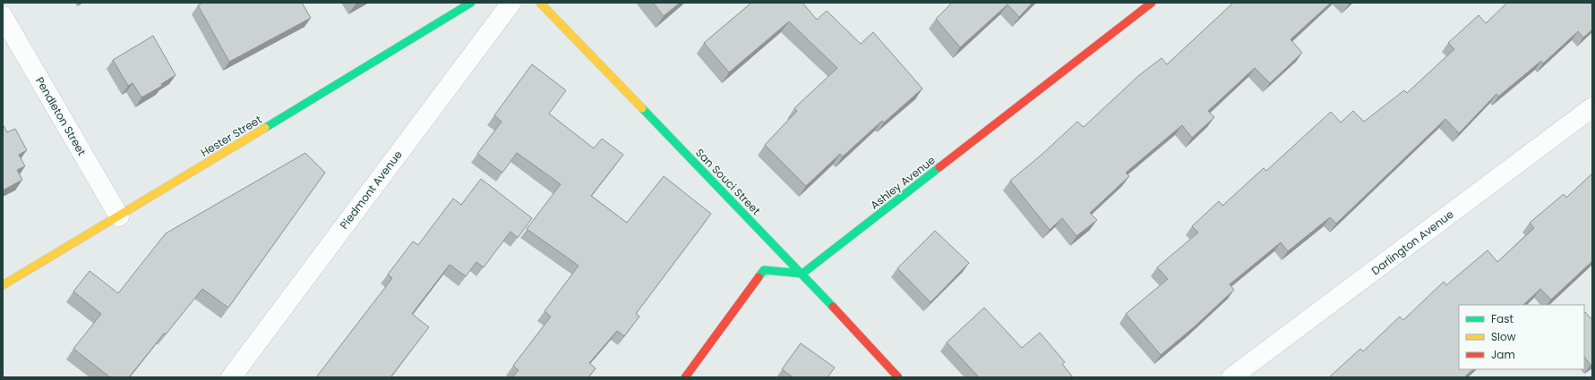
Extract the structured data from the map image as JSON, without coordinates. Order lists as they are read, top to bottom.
{
  "streets": {
    "street": [
      "Pendleton Street",
      "Hester Street",
      "San Souci Street",
      "Ashley Avenue",
      "Piedmont Avenue",
      "Darlington Avenue"
    ]
  },
  "crossings": [
    ["Pendleton Street", "Hester Street"],
    ["San Souci Street", "Ashley Avenue"]
  ],
  "legend": ["Fast", "Slow", "Jam"]
}
